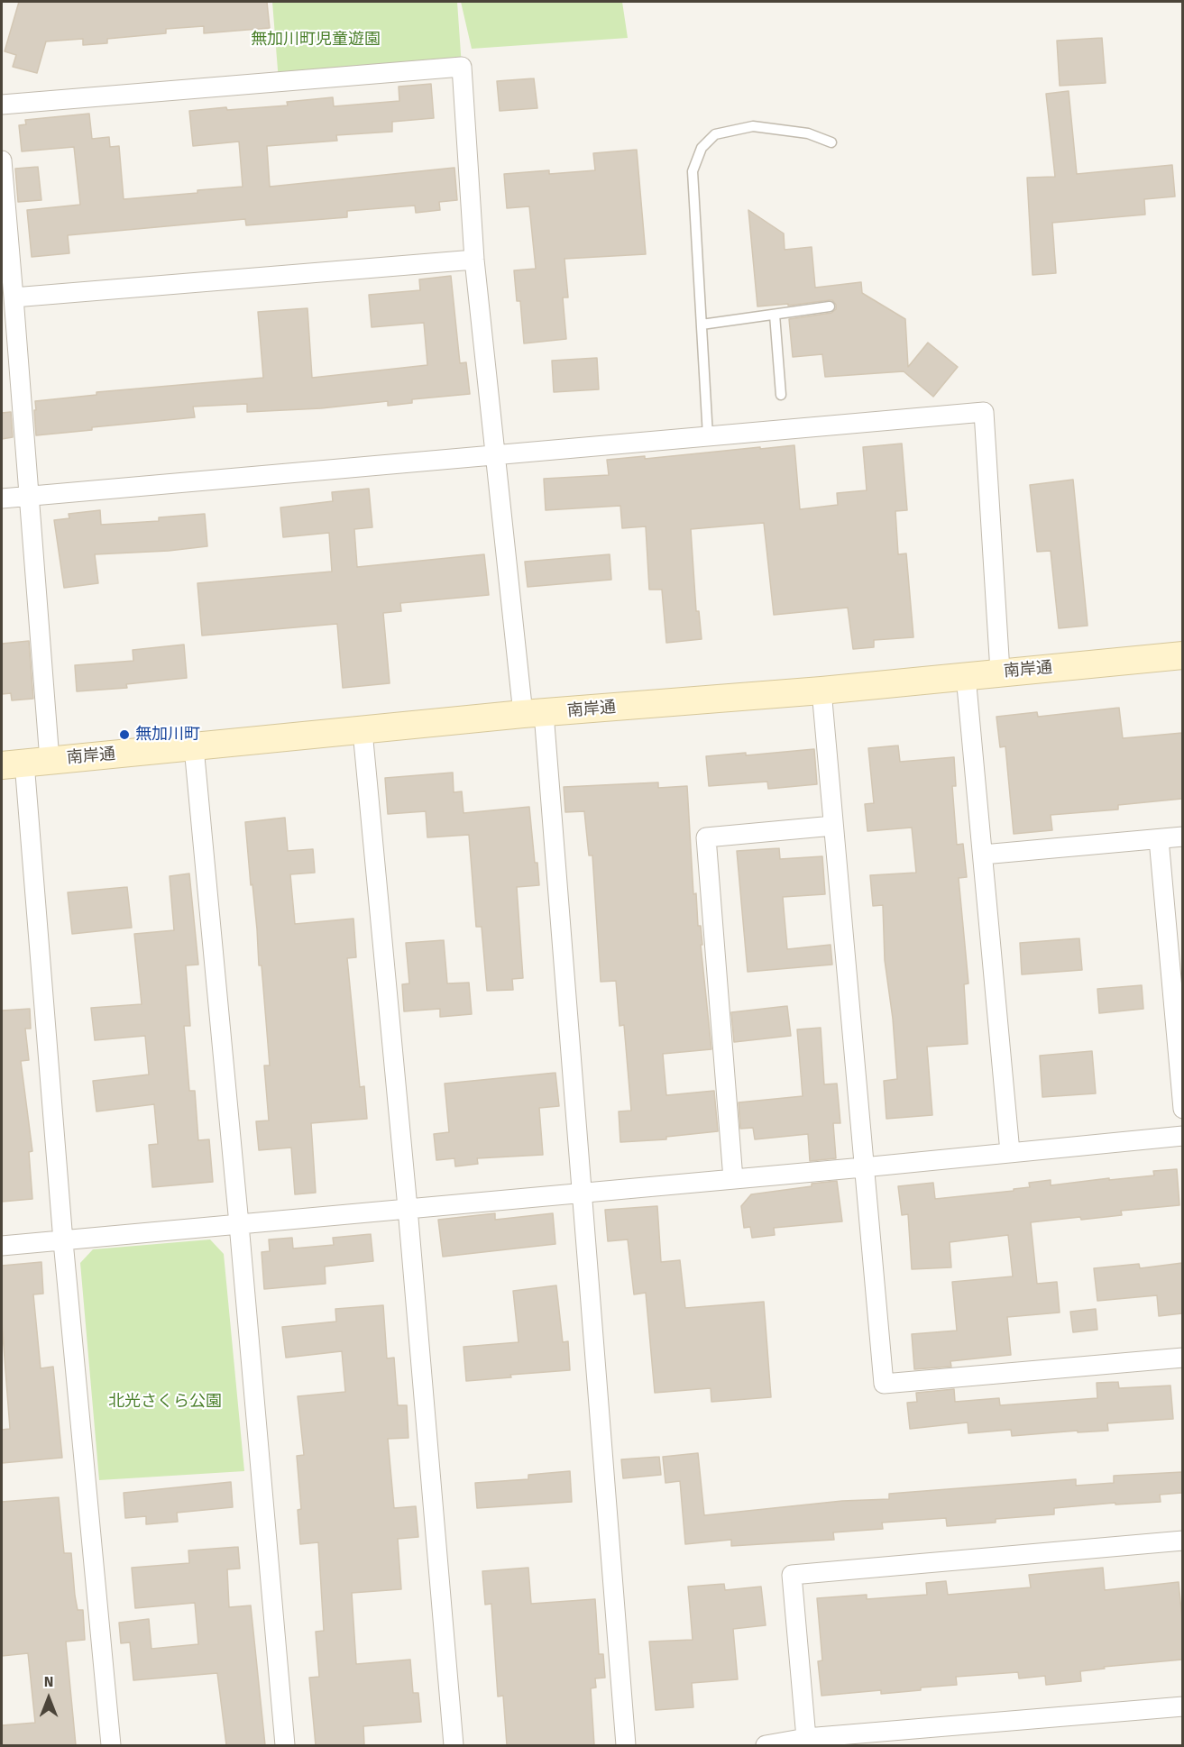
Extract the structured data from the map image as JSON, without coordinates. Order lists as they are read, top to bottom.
{
  "streets": {
    "main road": ["南岸通"]
  },
  "parks": ["無加川町児童遊園", "北光さくら公園"],
  "places": ["無加川町"],
  "north": "top"
}
